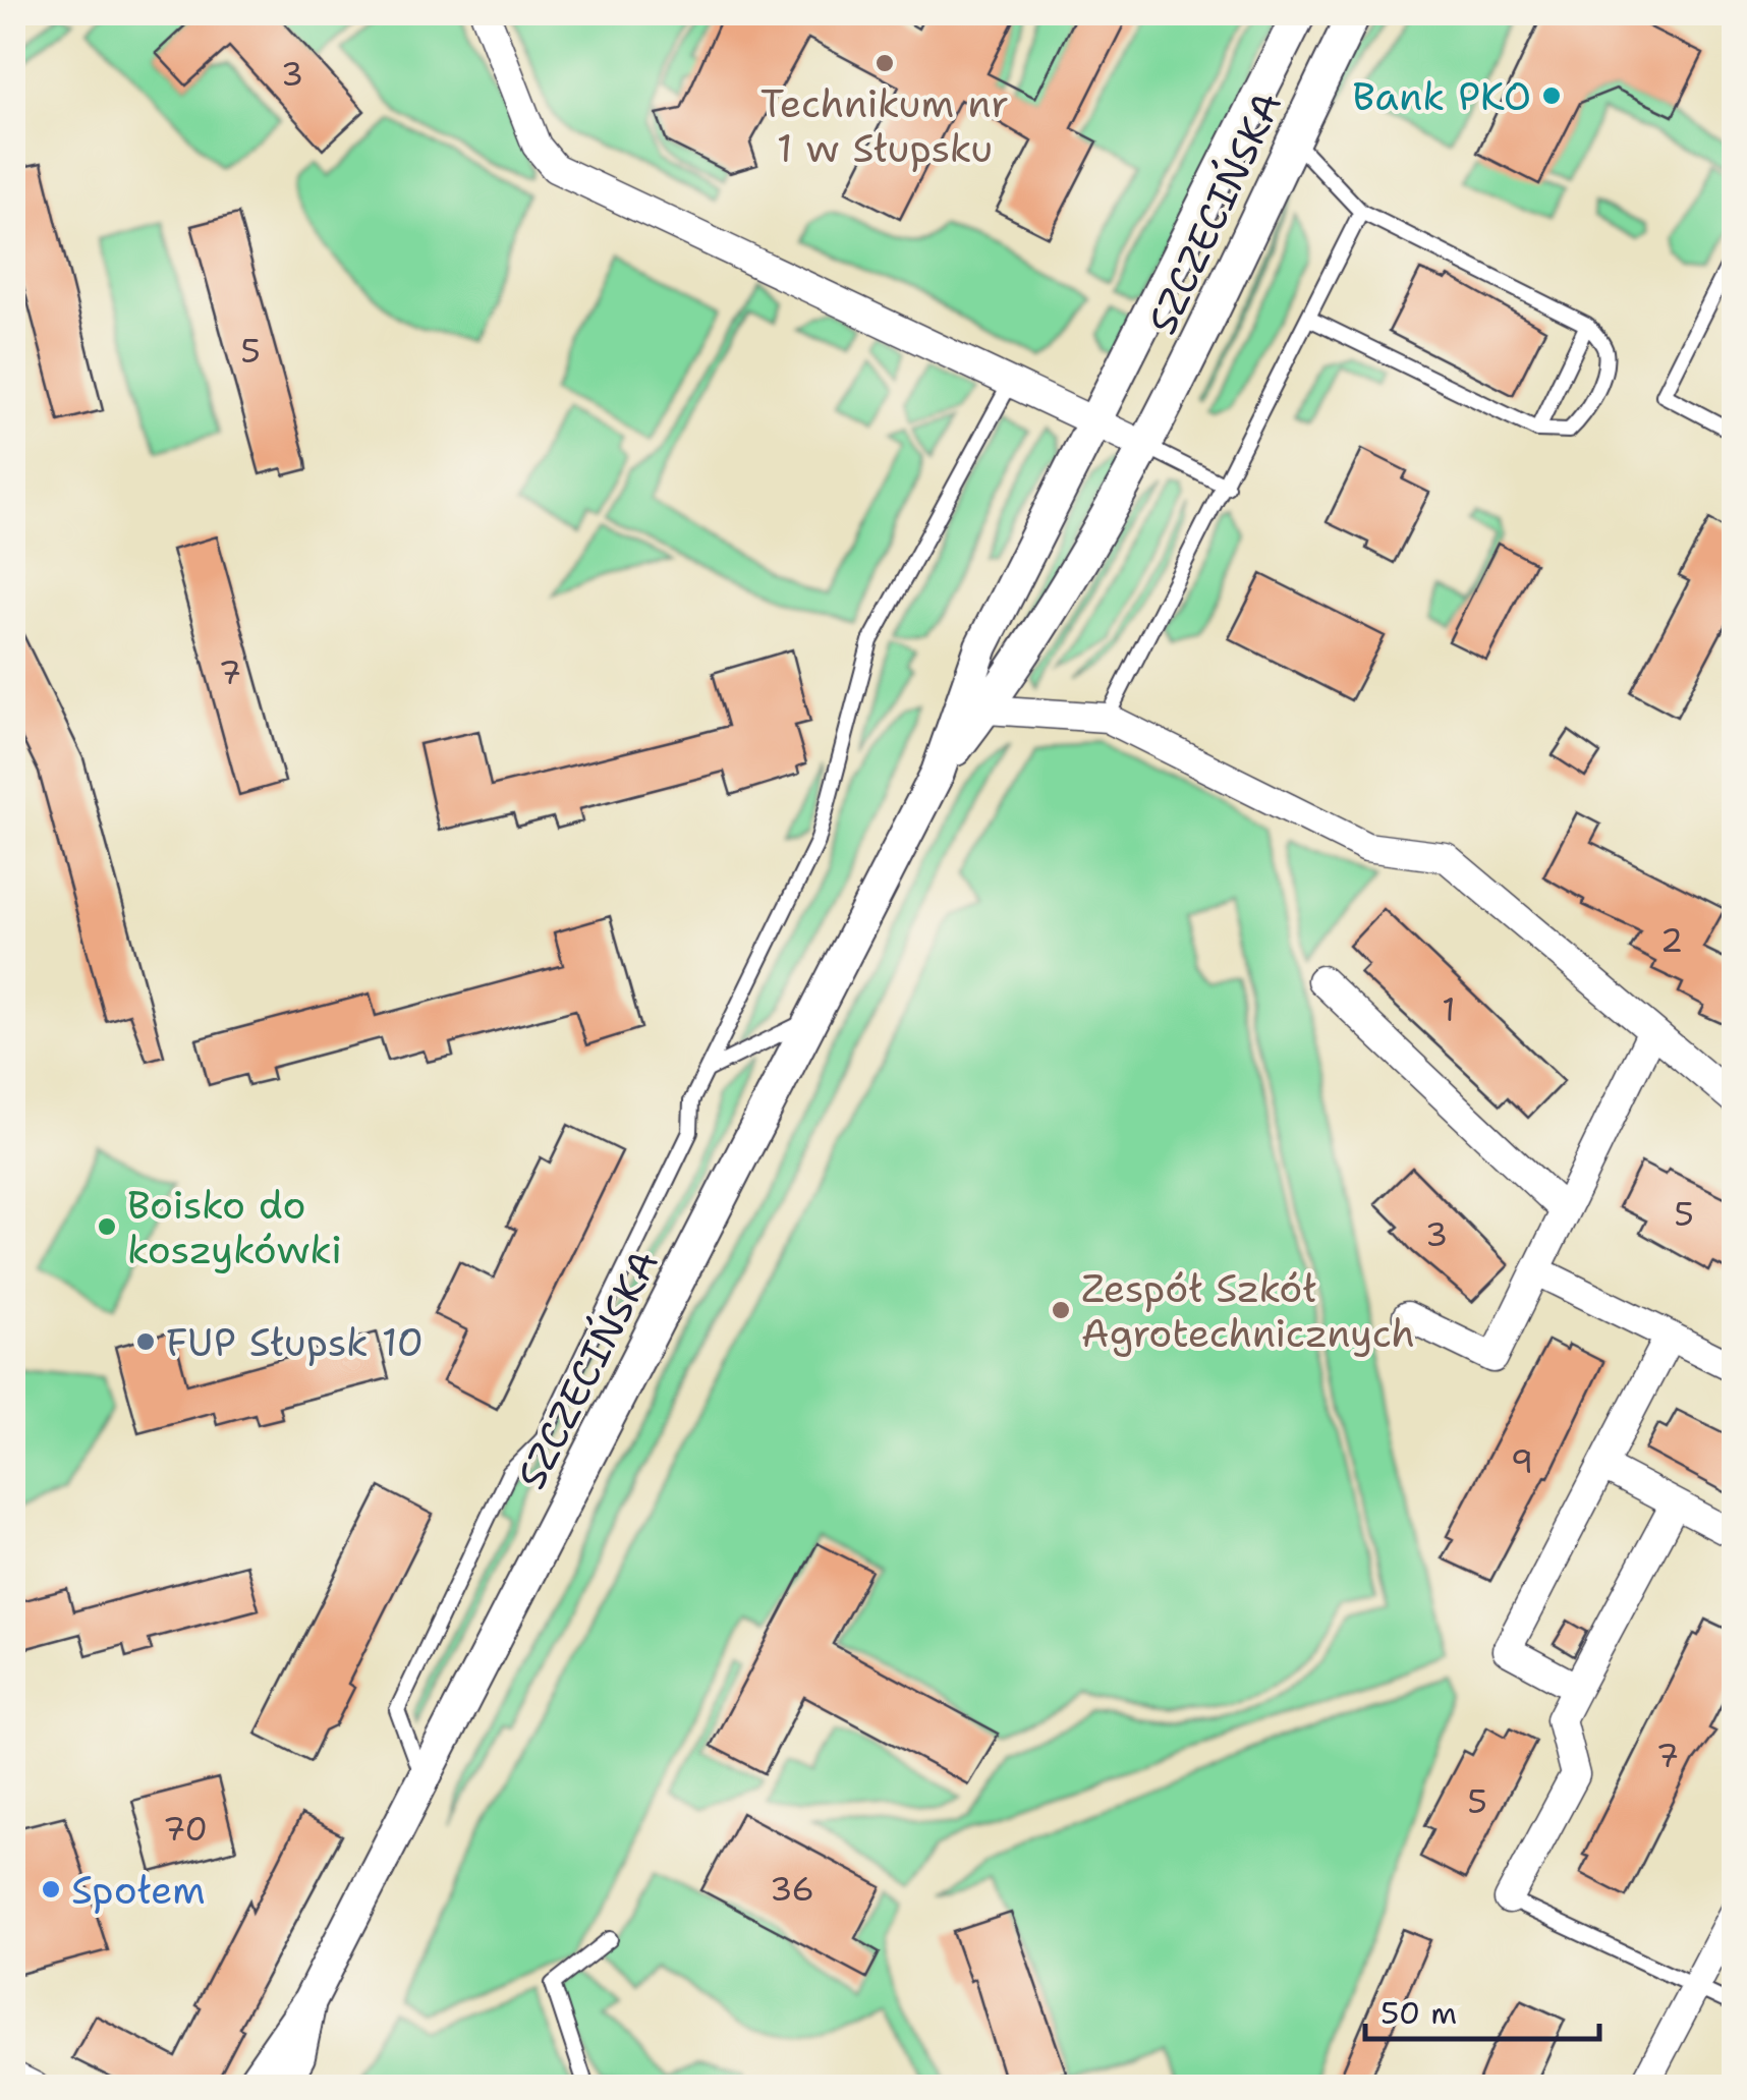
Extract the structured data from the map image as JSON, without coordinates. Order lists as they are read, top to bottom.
{
  "streets": {
    "street": ["SZCZECIŃSKA"]
  },
  "places": [
    "Technikum nr 1 w Słupsku",
    "Bank PKO",
    "Boisko do koszykówki",
    "Zespół Szkół Agrotechnicznych",
    "FUP Słupsk 10",
    "Społem"
  ],
  "house_numbers": [
    "3",
    "5",
    "7",
    "2",
    "1",
    "5",
    "3",
    "9",
    "7",
    "5",
    "70",
    "36"
  ],
  "scale_bar": "50 m"
}
